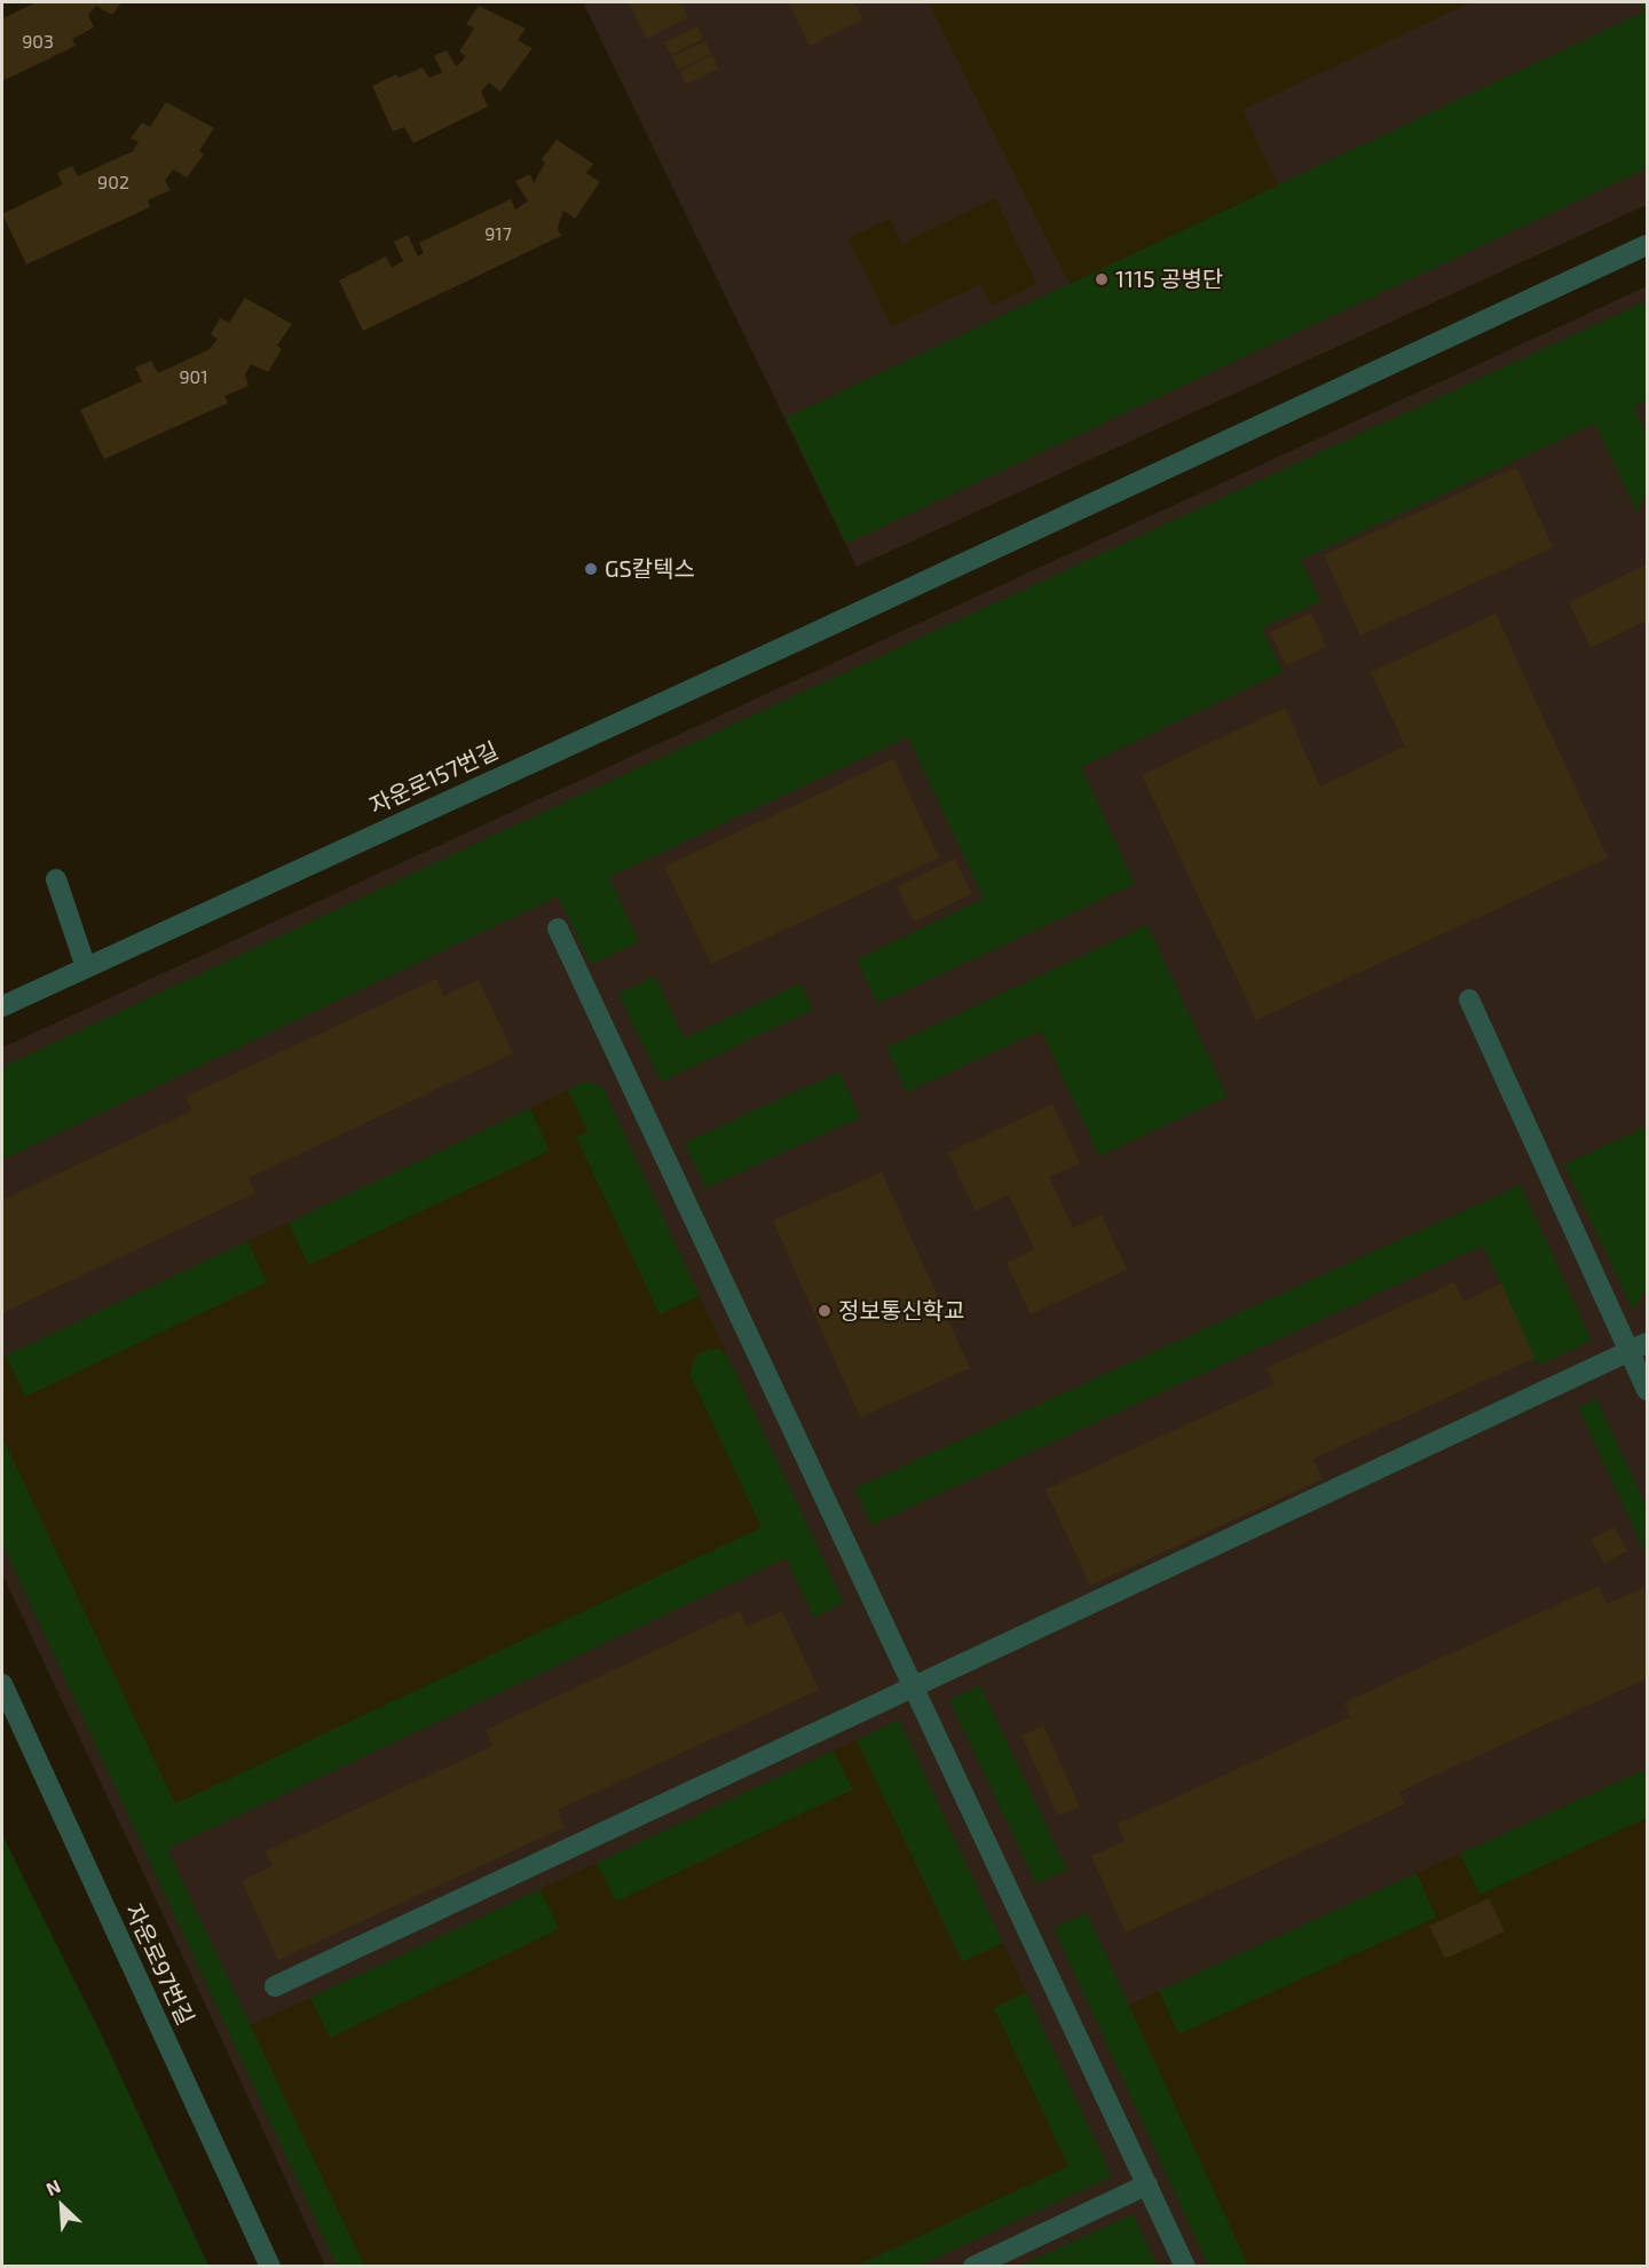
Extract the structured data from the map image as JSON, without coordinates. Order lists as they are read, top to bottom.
{
  "streets": {
    "street": ["자운로157번길", "자운로97번길"]
  },
  "places": ["1115 공병단", "GS칼텍스", "정보통신학교"],
  "house_numbers": [
    "903",
    "902",
    "917",
    "901"
  ],
  "north": "top left"
}
